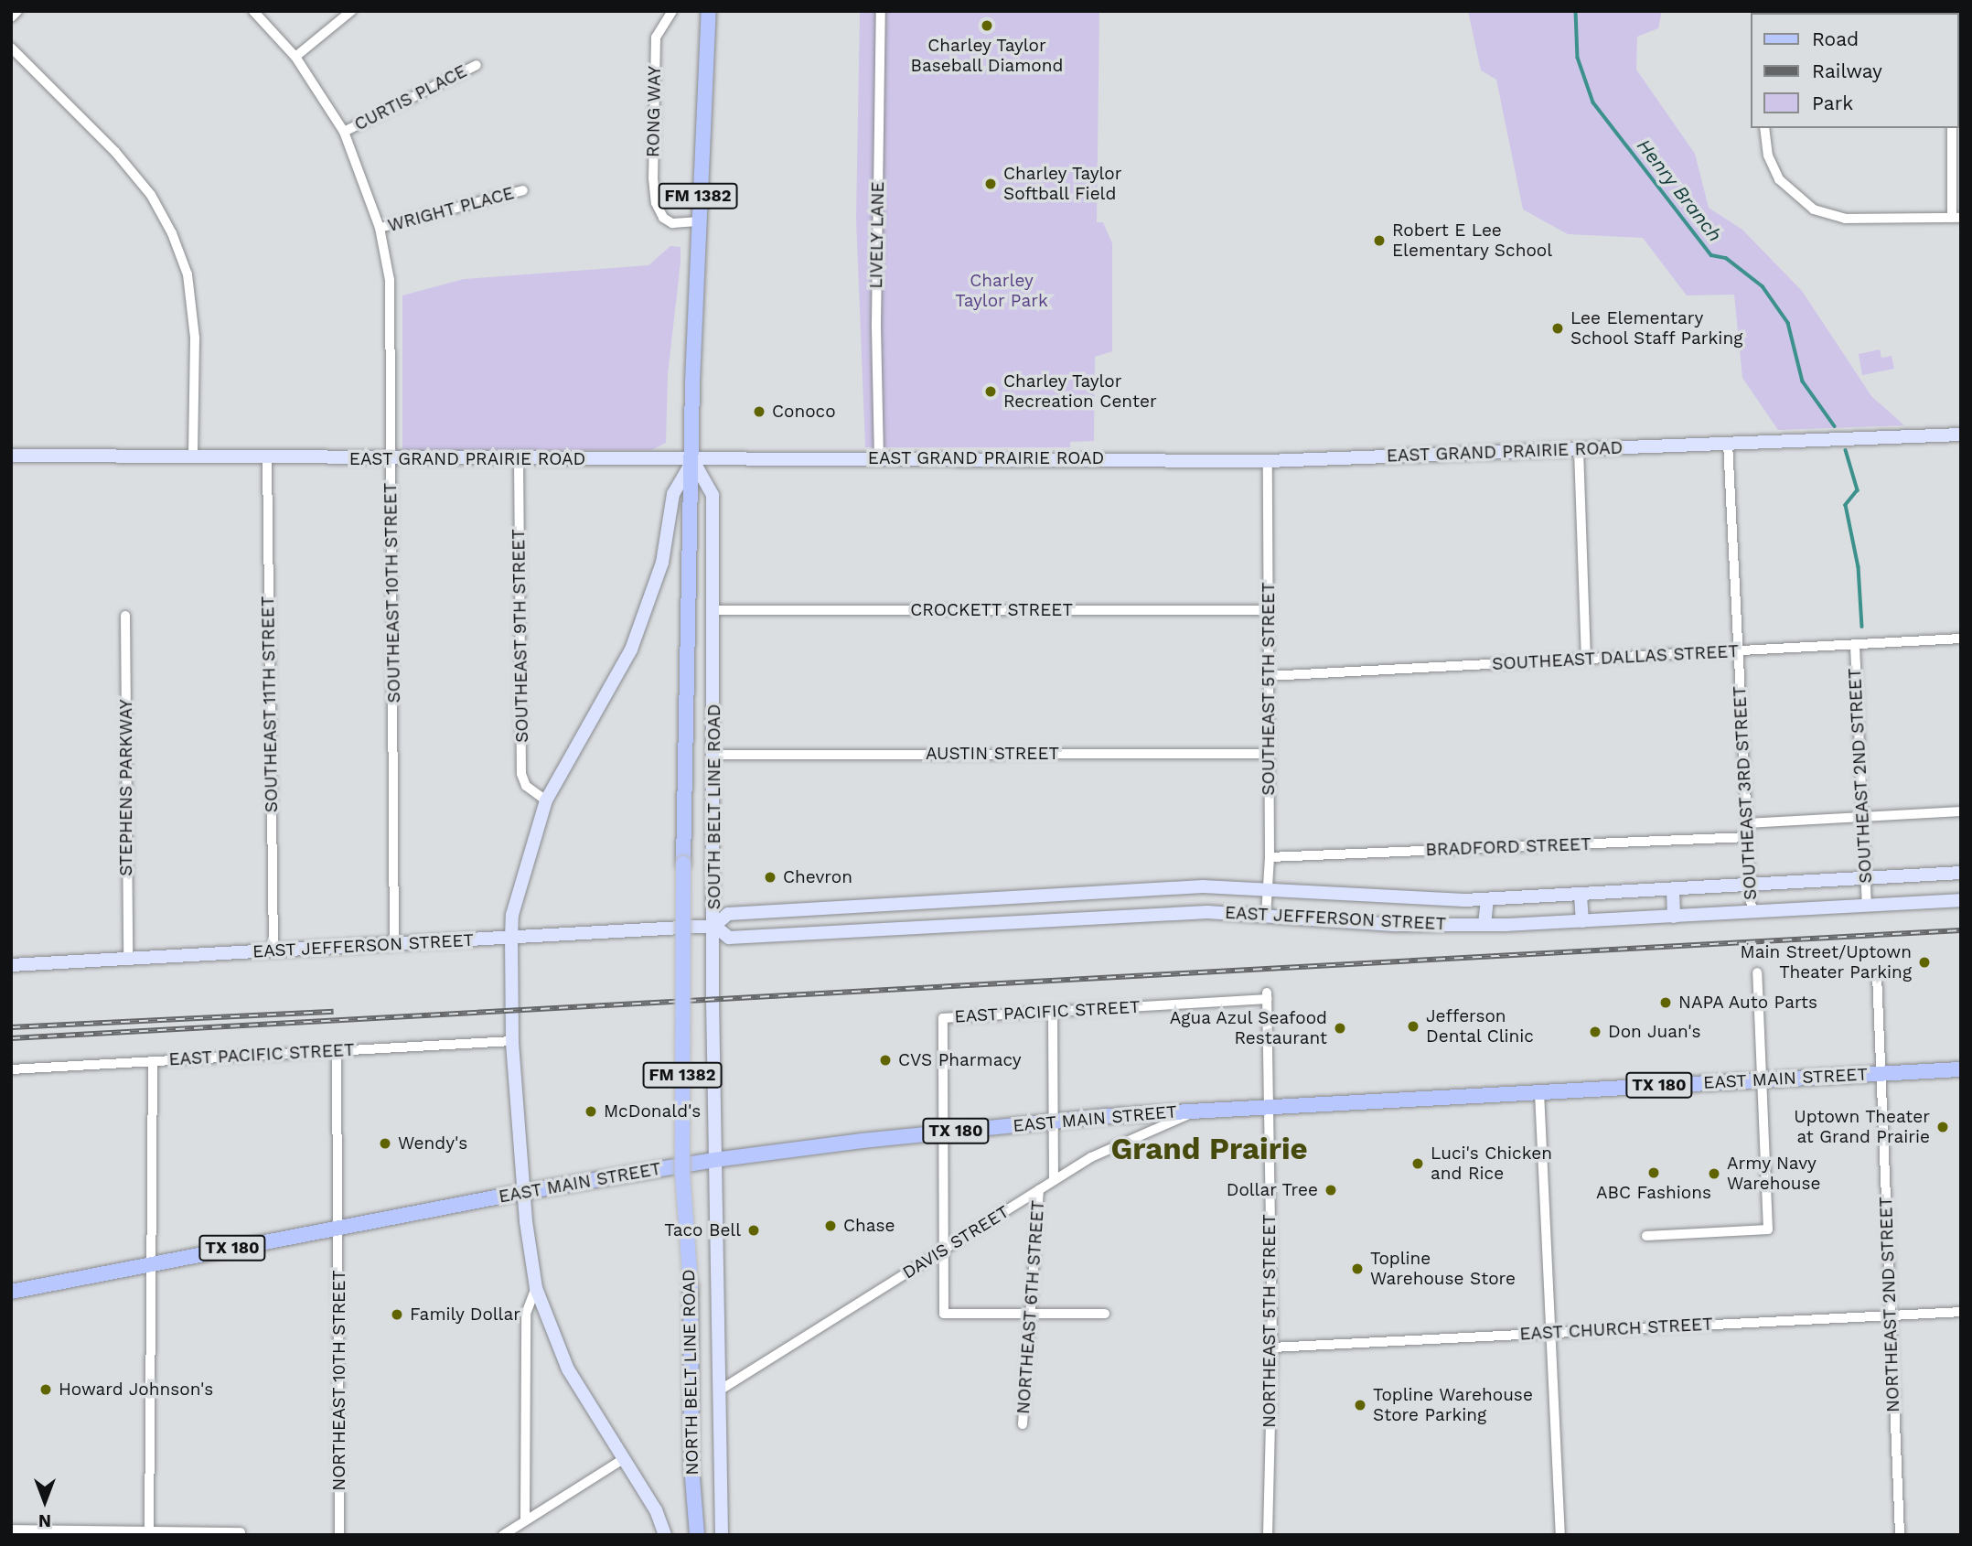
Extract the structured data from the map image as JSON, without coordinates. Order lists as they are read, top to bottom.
{
  "streets": {
    "main road": [
      "FM 1382",
      "SOUTH BELT LINE ROAD",
      "EAST MAIN STREET",
      "TX 180",
      "NORTH BELT LINE ROAD"
    ],
    "street": [
      "CURTIS PLACE",
      "RONG WAY",
      "WRIGHT PLACE",
      "LIVELY LANE",
      "EAST GRAND PRAIRIE ROAD",
      "SOUTHEAST 10TH STREET",
      "CROCKETT STREET",
      "SOUTHEAST 9TH STREET",
      "SOUTHEAST DALLAS STREET",
      "SOUTHEAST 5TH STREET",
      "SOUTHEAST 11TH STREET",
      "AUSTIN STREET",
      "SOUTHEAST 2ND STREET",
      "STEPHENS PARKWAY",
      "SOUTHEAST 3RD STREET",
      "BRADFORD STREET",
      "EAST JEFFERSON STREET",
      "EAST PACIFIC STREET",
      "DAVIS STREET",
      "NORTHEAST 2ND STREET",
      "NORTHEAST 6TH STREET",
      "NORTHEAST 5TH STREET",
      "EAST CHURCH STREET",
      "NORTHEAST 10TH STREET"
    ]
  },
  "crossings": [
    ["CURTIS PLACE", "SOUTHEAST 10TH STREET"],
    ["RONG WAY", "SOUTH BELT LINE ROAD"],
    ["WRIGHT PLACE", "SOUTHEAST 10TH STREET"],
    ["LIVELY LANE", "EAST GRAND PRAIRIE ROAD"],
    ["EAST GRAND PRAIRIE ROAD", "SOUTHEAST 10TH STREET"],
    ["EAST GRAND PRAIRIE ROAD", "SOUTHEAST 9TH STREET"],
    ["EAST GRAND PRAIRIE ROAD", "SOUTHEAST 5TH STREET"],
    ["EAST GRAND PRAIRIE ROAD", "SOUTHEAST 11TH STREET"],
    ["EAST GRAND PRAIRIE ROAD", "SOUTHEAST 3RD STREET"],
    ["EAST GRAND PRAIRIE ROAD", "SOUTH BELT LINE ROAD"],
    ["SOUTHEAST 10TH STREET", "EAST JEFFERSON STREET"],
    ["CROCKETT STREET", "SOUTHEAST 5TH STREET"],
    ["CROCKETT STREET", "SOUTH BELT LINE ROAD"],
    ["SOUTHEAST DALLAS STREET", "SOUTHEAST 5TH STREET"],
    ["SOUTHEAST DALLAS STREET", "SOUTHEAST 2ND STREET"],
    ["SOUTHEAST DALLAS STREET", "SOUTHEAST 3RD STREET"],
    ["SOUTHEAST 5TH STREET", "AUSTIN STREET"],
    ["SOUTHEAST 5TH STREET", "BRADFORD STREET"],
    ["SOUTHEAST 5TH STREET", "EAST JEFFERSON STREET"],
    ["SOUTHEAST 11TH STREET", "EAST JEFFERSON STREET"],
    ["AUSTIN STREET", "SOUTH BELT LINE ROAD"],
    ["SOUTHEAST 2ND STREET", "EAST JEFFERSON STREET"],
    ["STEPHENS PARKWAY", "EAST JEFFERSON STREET"],
    ["SOUTHEAST 3RD STREET", "BRADFORD STREET"],
    ["SOUTHEAST 3RD STREET", "EAST JEFFERSON STREET"],
    ["SOUTH BELT LINE ROAD", "EAST JEFFERSON STREET"],
    ["SOUTH BELT LINE ROAD", "EAST MAIN STREET"],
    ["SOUTH BELT LINE ROAD", "NORTH BELT LINE ROAD"],
    ["EAST PACIFIC STREET", "EAST MAIN STREET"],
    ["EAST PACIFIC STREET", "NORTHEAST 6TH STREET"],
    ["EAST PACIFIC STREET", "NORTHEAST 5TH STREET"],
    ["EAST MAIN STREET", "DAVIS STREET"],
    ["EAST MAIN STREET", "NORTHEAST 2ND STREET"],
    ["EAST MAIN STREET", "NORTHEAST 6TH STREET"],
    ["EAST MAIN STREET", "NORTHEAST 5TH STREET"],
    ["EAST MAIN STREET", "NORTH BELT LINE ROAD"],
    ["EAST MAIN STREET", "NORTHEAST 10TH STREET"],
    ["DAVIS STREET", "NORTHEAST 6TH STREET"],
    ["DAVIS STREET", "NORTH BELT LINE ROAD"],
    ["NORTHEAST 2ND STREET", "EAST CHURCH STREET"],
    ["NORTHEAST 5TH STREET", "EAST CHURCH STREET"]
  ],
  "districts": ["Grand Prairie"],
  "water": ["Henry Branch"],
  "parks": ["Charley Taylor Park"],
  "places": [
    "Charley Taylor Baseball Diamond",
    "Charley Taylor Softball Field",
    "Robert E Lee Elementary School",
    "Lee Elementary School Staff Parking",
    "Charley Taylor Recreation Center",
    "Conoco",
    "Chevron",
    "Main Street/Uptown Theater Parking",
    "NAPA Auto Parts",
    "Jefferson Dental Clinic",
    "Agua Azul Seafood Restaurant",
    "Don Juan's",
    "CVS Pharmacy",
    "McDonald's",
    "Uptown Theater at Grand Prairie",
    "Wendy's",
    "Luci's Chicken and Rice",
    "ABC Fashions",
    "Army Navy Warehouse",
    "Dollar Tree",
    "Chase",
    "Taco Bell",
    "Topline Warehouse Store",
    "Family Dollar",
    "Howard Johnson's",
    "Topline Warehouse Store Parking"
  ],
  "legend": ["Road", "Railway", "Park"],
  "north": "bottom"
}
